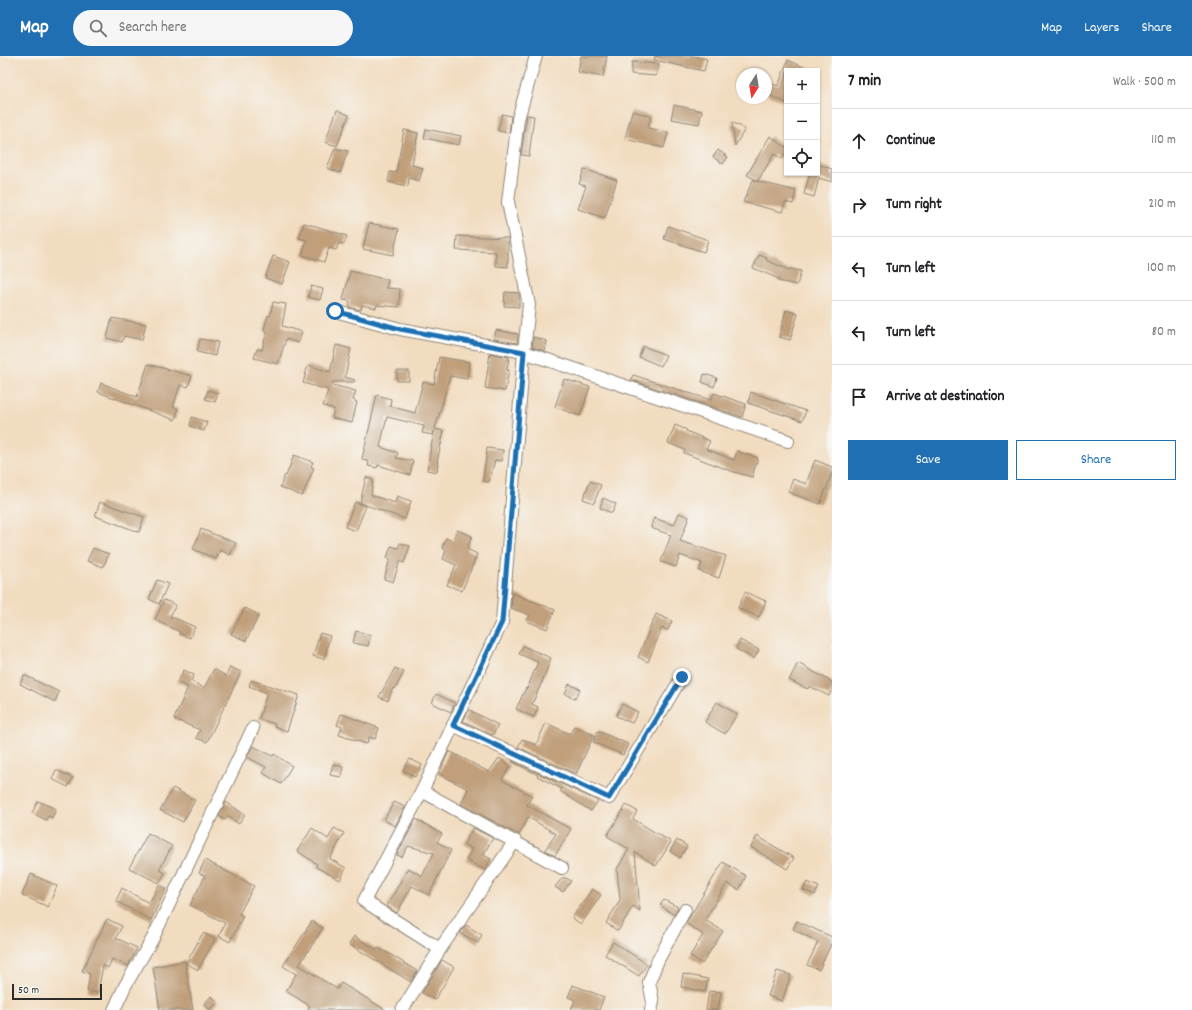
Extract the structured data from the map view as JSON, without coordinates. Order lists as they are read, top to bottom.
{
  "scale_bar": "50 m",
  "north": "bottom",
  "page": {
    "header": "Map",
    "search": "Search here",
    "nav": ["Map", "Layers", "Share"],
    "heading": ["7 min", "Walk · 500 m"],
    "map_buttons": ["+", "−"],
    "list": [
      ["Continue", "110 m"],
      ["Turn right", "210 m"],
      ["Turn left", "100 m"],
      ["Turn left", "80 m"],
      "Arrive at destination"
    ],
    "buttons": ["Save", "Share"],
    "scale": "50 m"
  }
}
